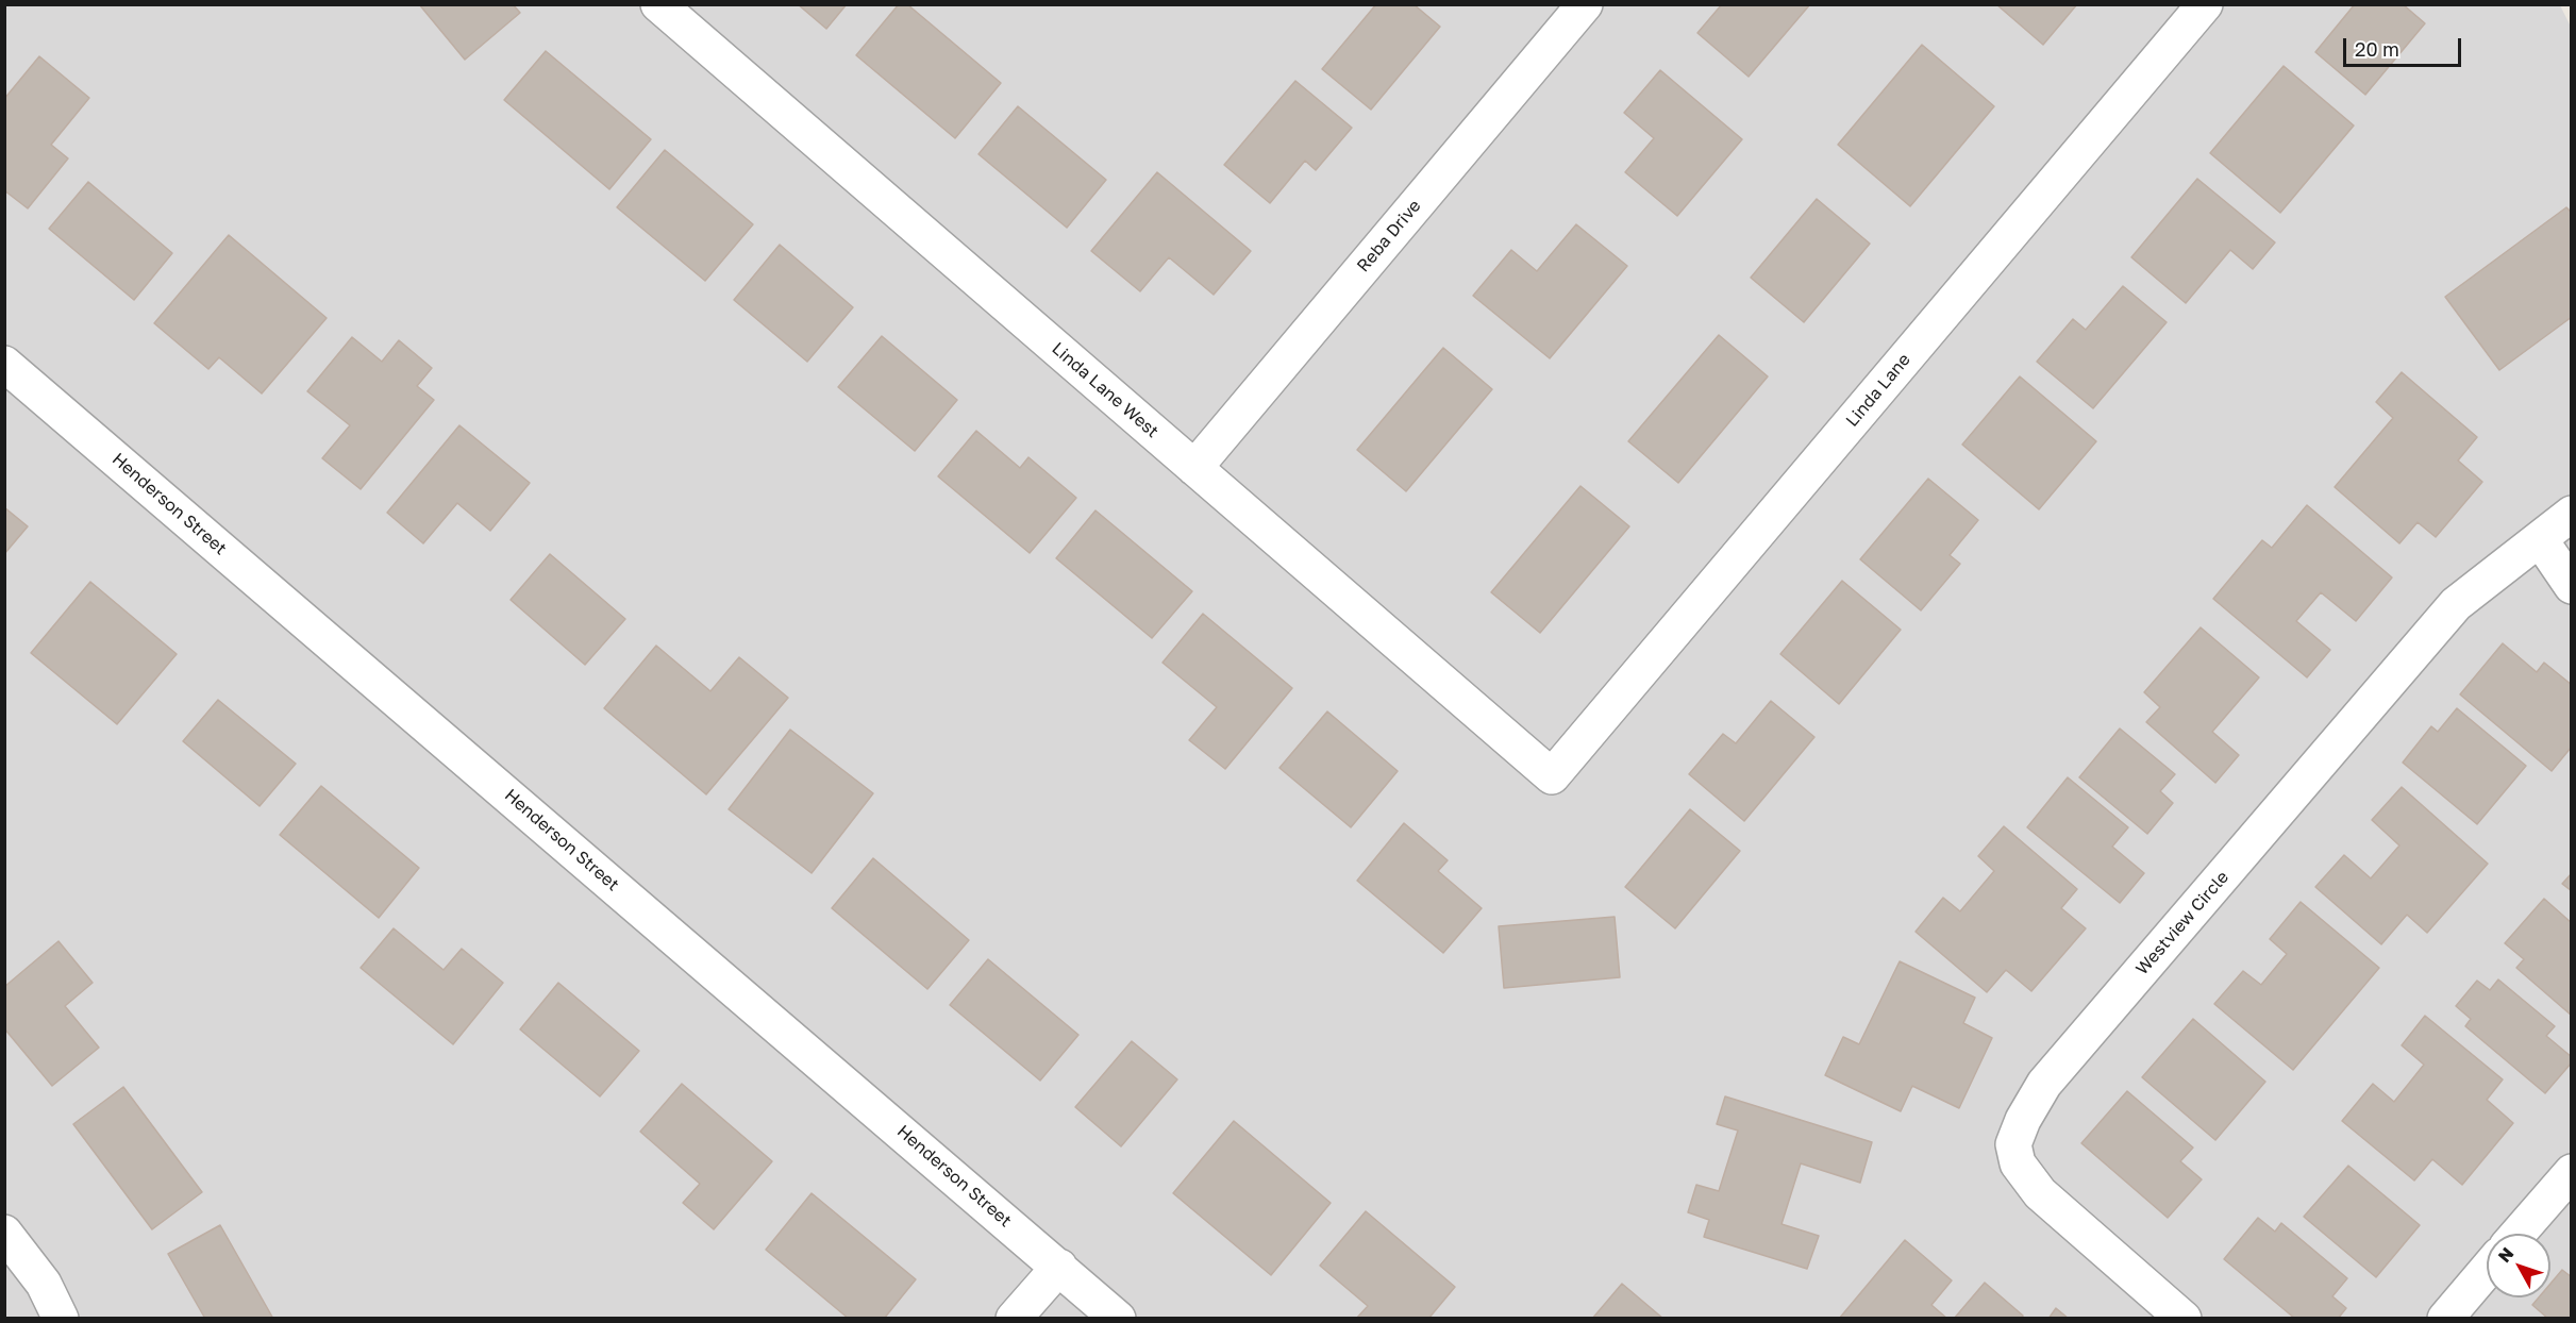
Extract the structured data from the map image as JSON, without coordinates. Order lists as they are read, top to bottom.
{
  "streets": {
    "street": [
      "Reba Drive",
      "Linda Lane West",
      "Linda Lane",
      "Henderson Street",
      "Westview Circle"
    ]
  },
  "crossings": [
    ["Reba Drive", "Linda Lane West"],
    ["Linda Lane West", "Linda Lane"]
  ],
  "scale_bar": "20 m",
  "north": "top left"
}
